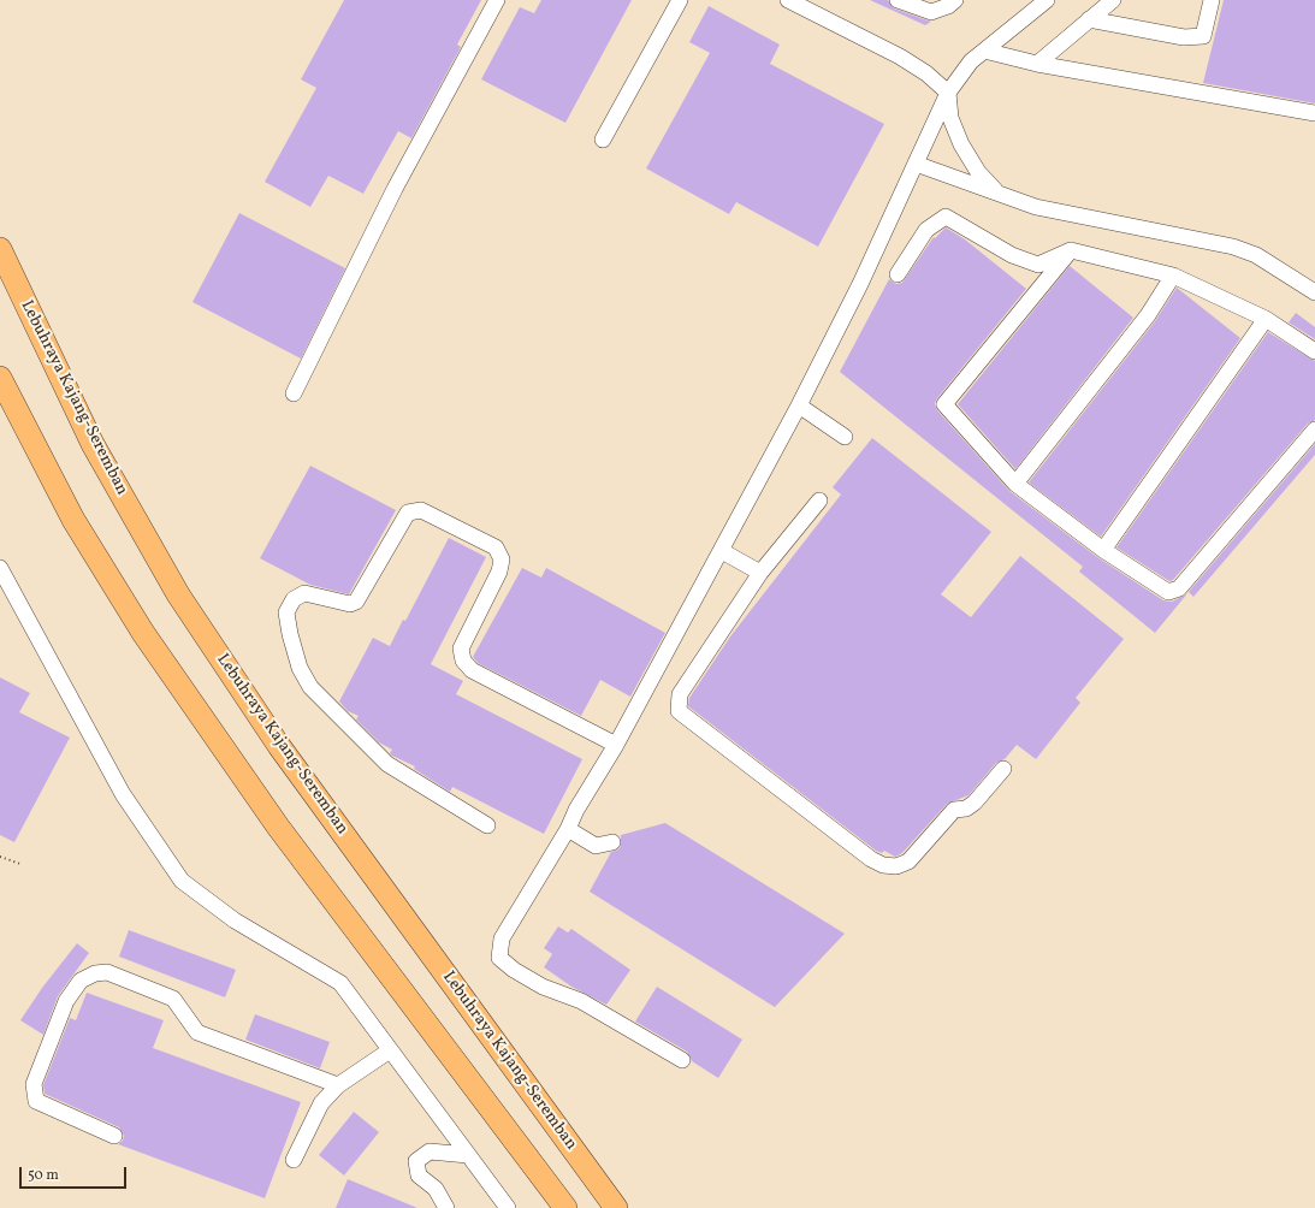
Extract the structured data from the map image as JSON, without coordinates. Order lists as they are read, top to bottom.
{
  "streets": {
    "highway": ["Lebuhraya Kajang-Seremban"]
  },
  "scale_bar": "50 m"
}
